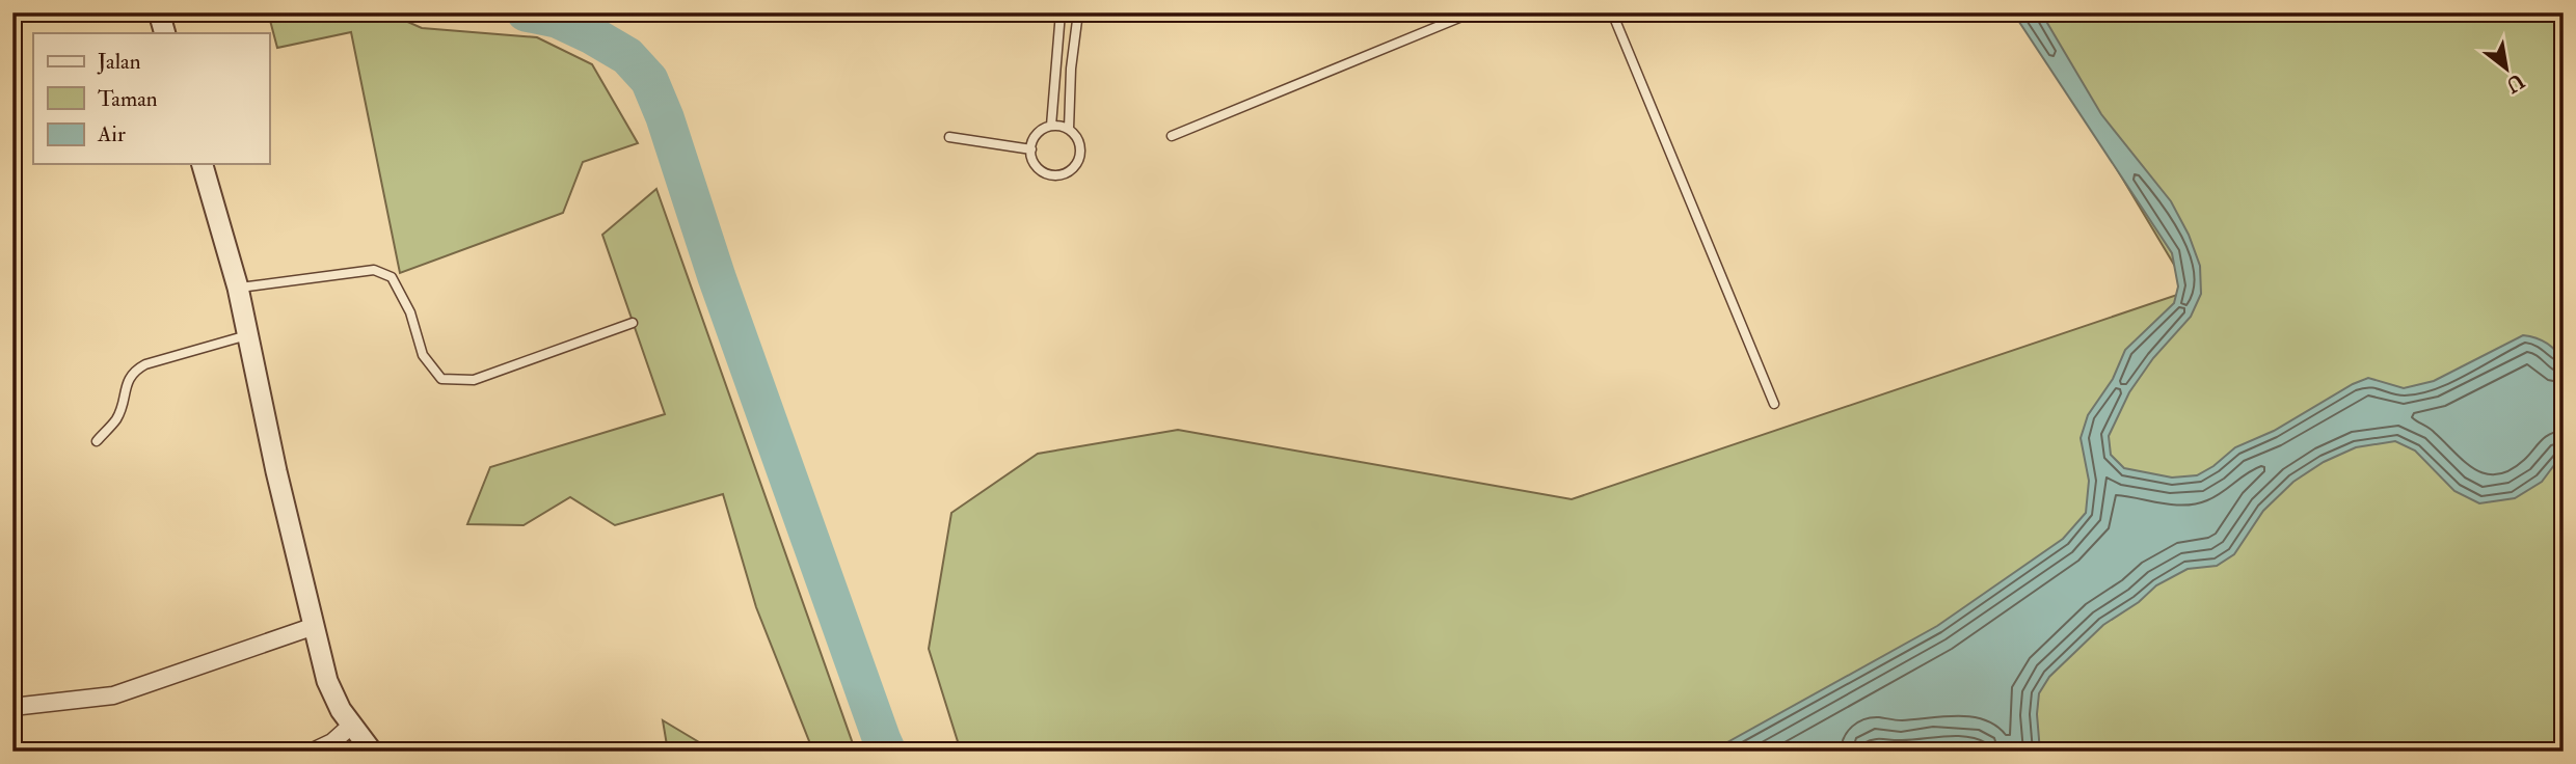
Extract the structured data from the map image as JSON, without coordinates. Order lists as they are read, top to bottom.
{
  "legend": ["Jalan", "Taman", "Air"],
  "north": "bottom right"
}
